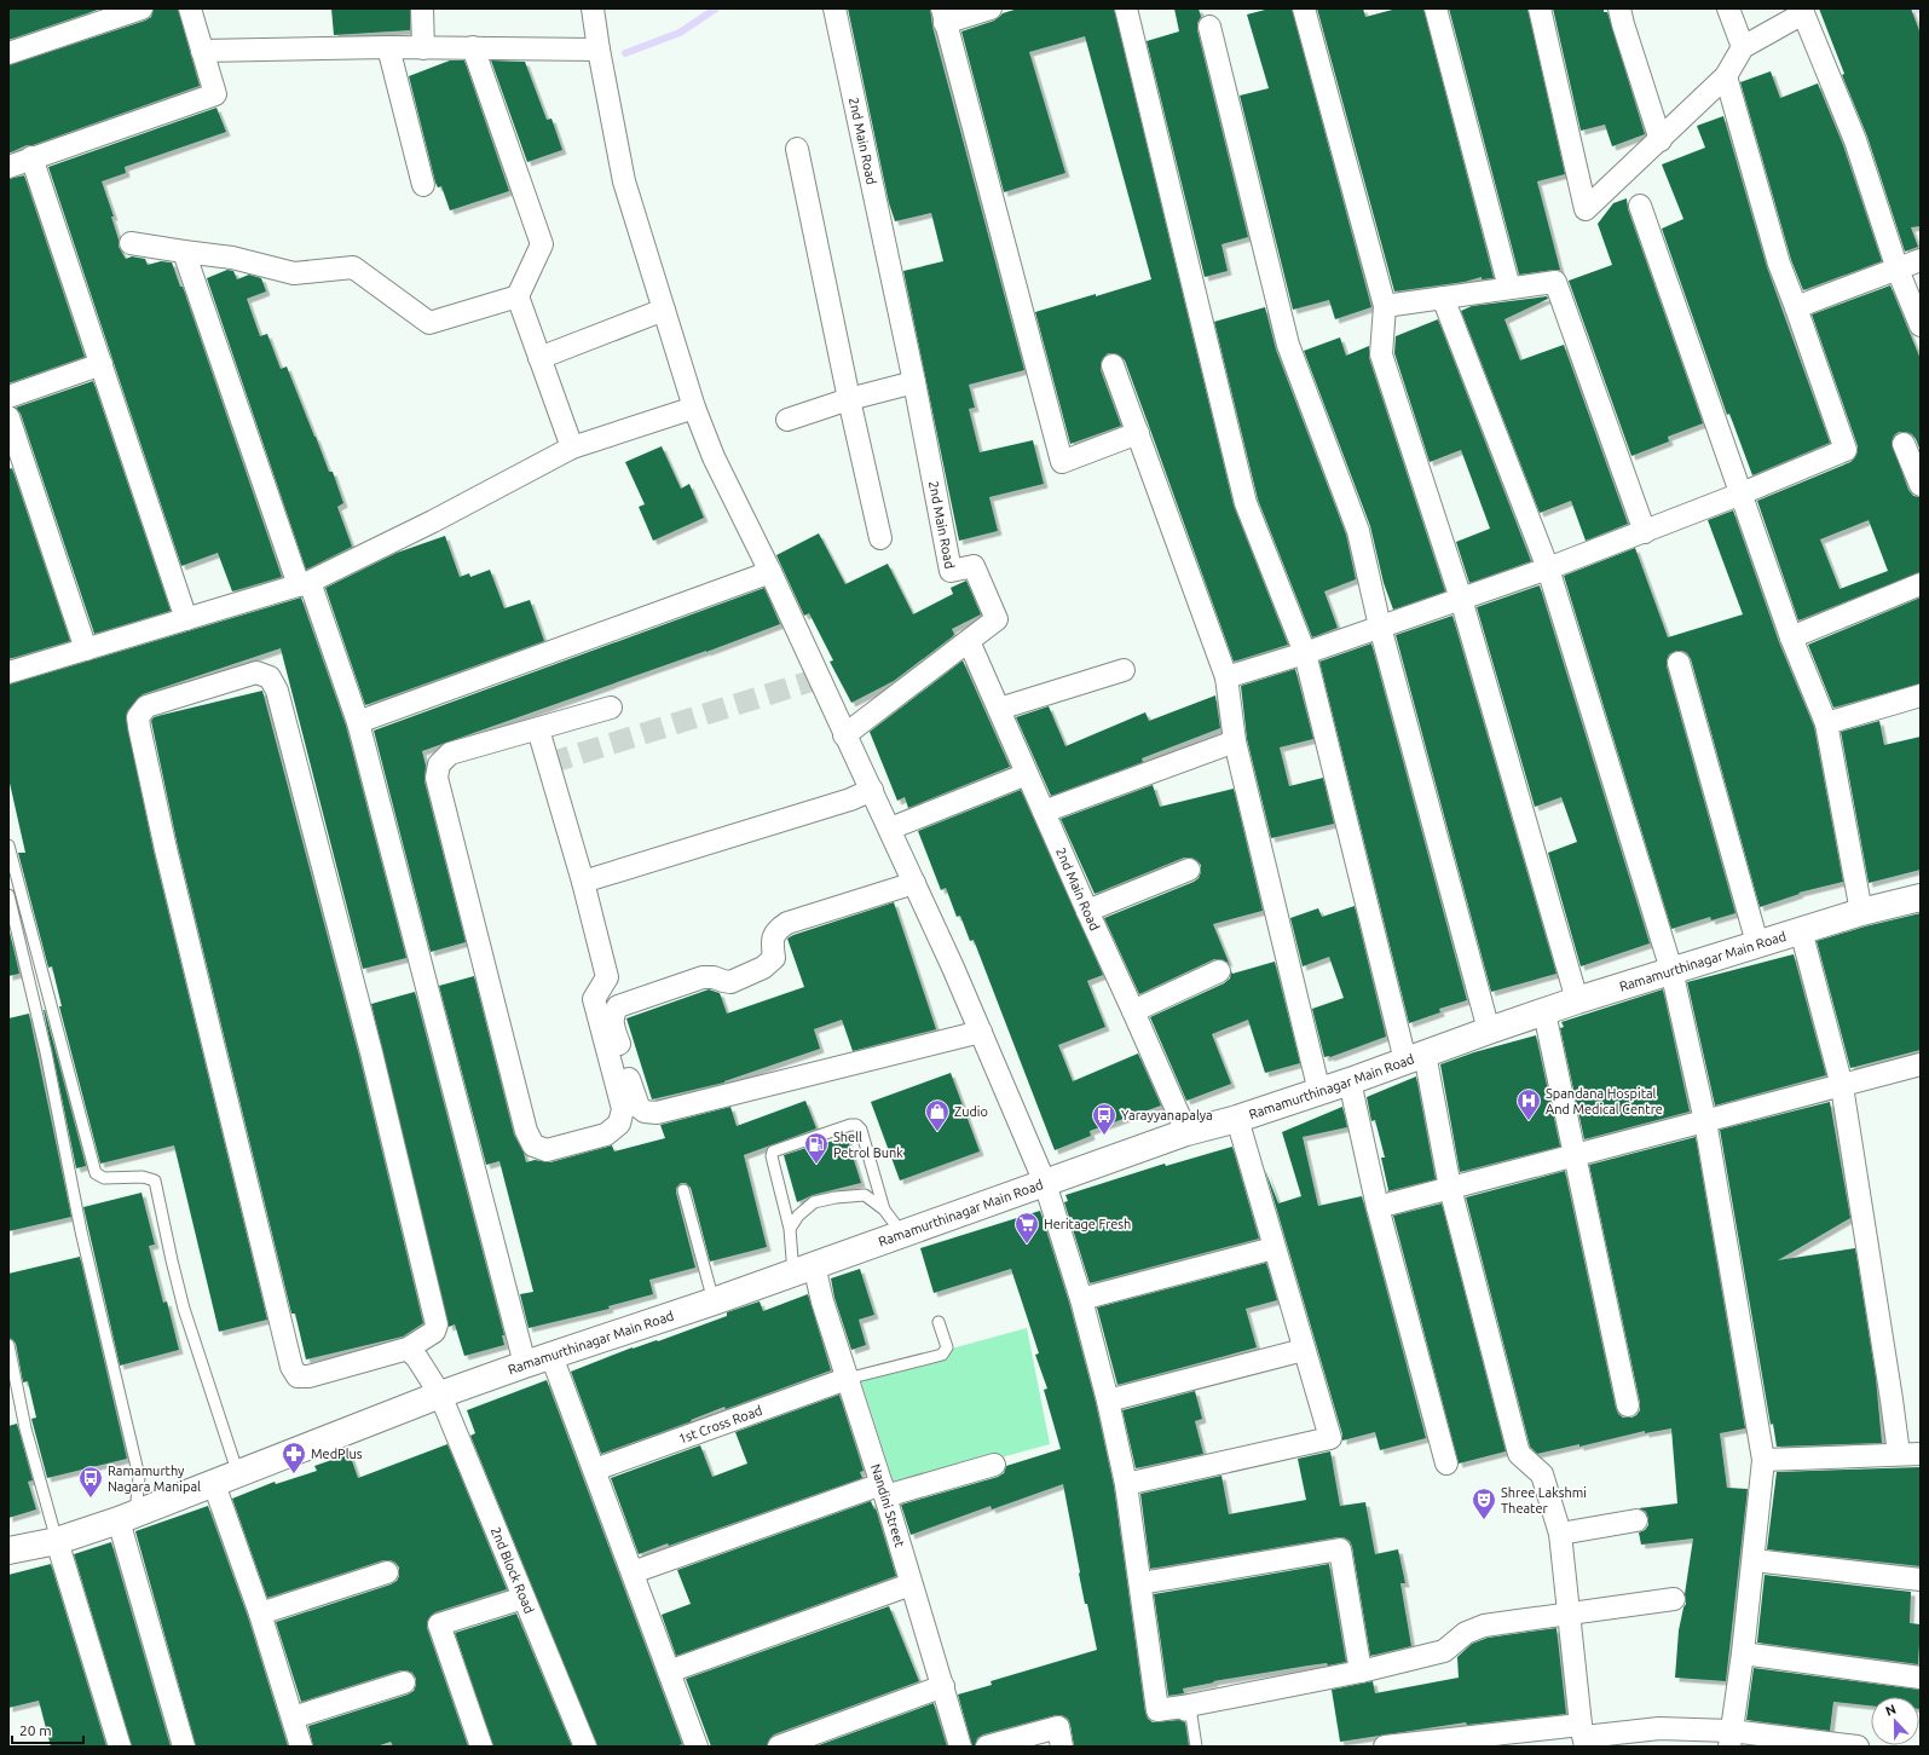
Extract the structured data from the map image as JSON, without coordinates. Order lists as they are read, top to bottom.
{
  "streets": {
    "main road": ["Ramamurthinagar Main Road"],
    "street": [
      "2nd Main Road",
      "1st Cross Road",
      "Nandini Street",
      "2nd Block Road"
    ]
  },
  "crossings": [
    ["2nd Main Road", "Ramamurthinagar Main Road"],
    ["Ramamurthinagar Main Road", "Nandini Street"],
    ["Ramamurthinagar Main Road", "2nd Block Road"],
    ["1st Cross Road", "Nandini Street"]
  ],
  "places": {
    "hospital": ["Spandana Hospital And Medical Centre"],
    "shop": ["Zudio"],
    "bus stop": ["Yarayyanapalya", "Ramamurthy Nagara Manipal"],
    "fuel station": ["Shell Petrol Bunk"],
    "supermarket": ["Heritage Fresh"],
    "pharmacy": ["MedPlus"],
    "theatre": ["Shree Lakshmi Theater"]
  },
  "scale_bar": "20 m",
  "north": "top"
}
